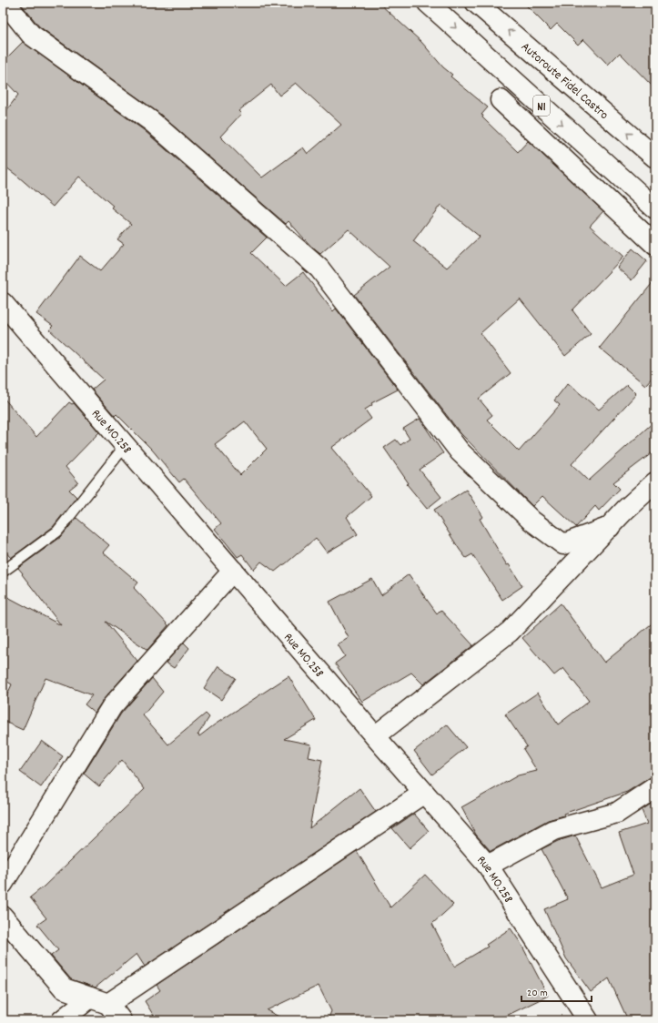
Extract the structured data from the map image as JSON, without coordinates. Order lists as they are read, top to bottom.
{
  "streets": {
    "main road": ["Autoroute Fidel Castro", "N1", "Rue MO.258"]
  },
  "scale_bar": "20 m"
}
